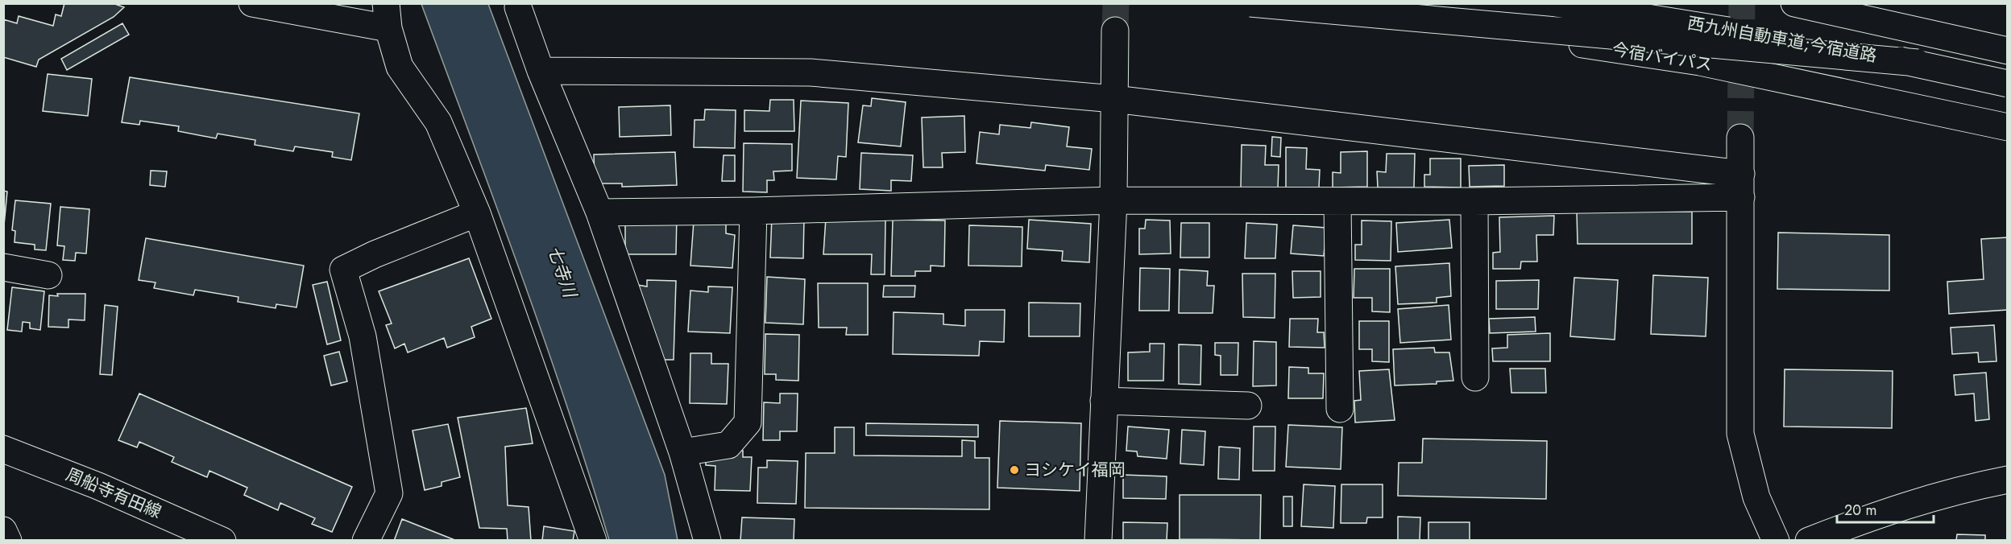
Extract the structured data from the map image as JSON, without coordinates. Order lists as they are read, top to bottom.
{
  "streets": {
    "main road": ["西九州自動車道;今宿道路", "今宿バイパス", "周船寺有田線"]
  },
  "water": ["七寺川"],
  "places": ["ヨシケイ福岡"],
  "scale_bar": "20 m"
}
